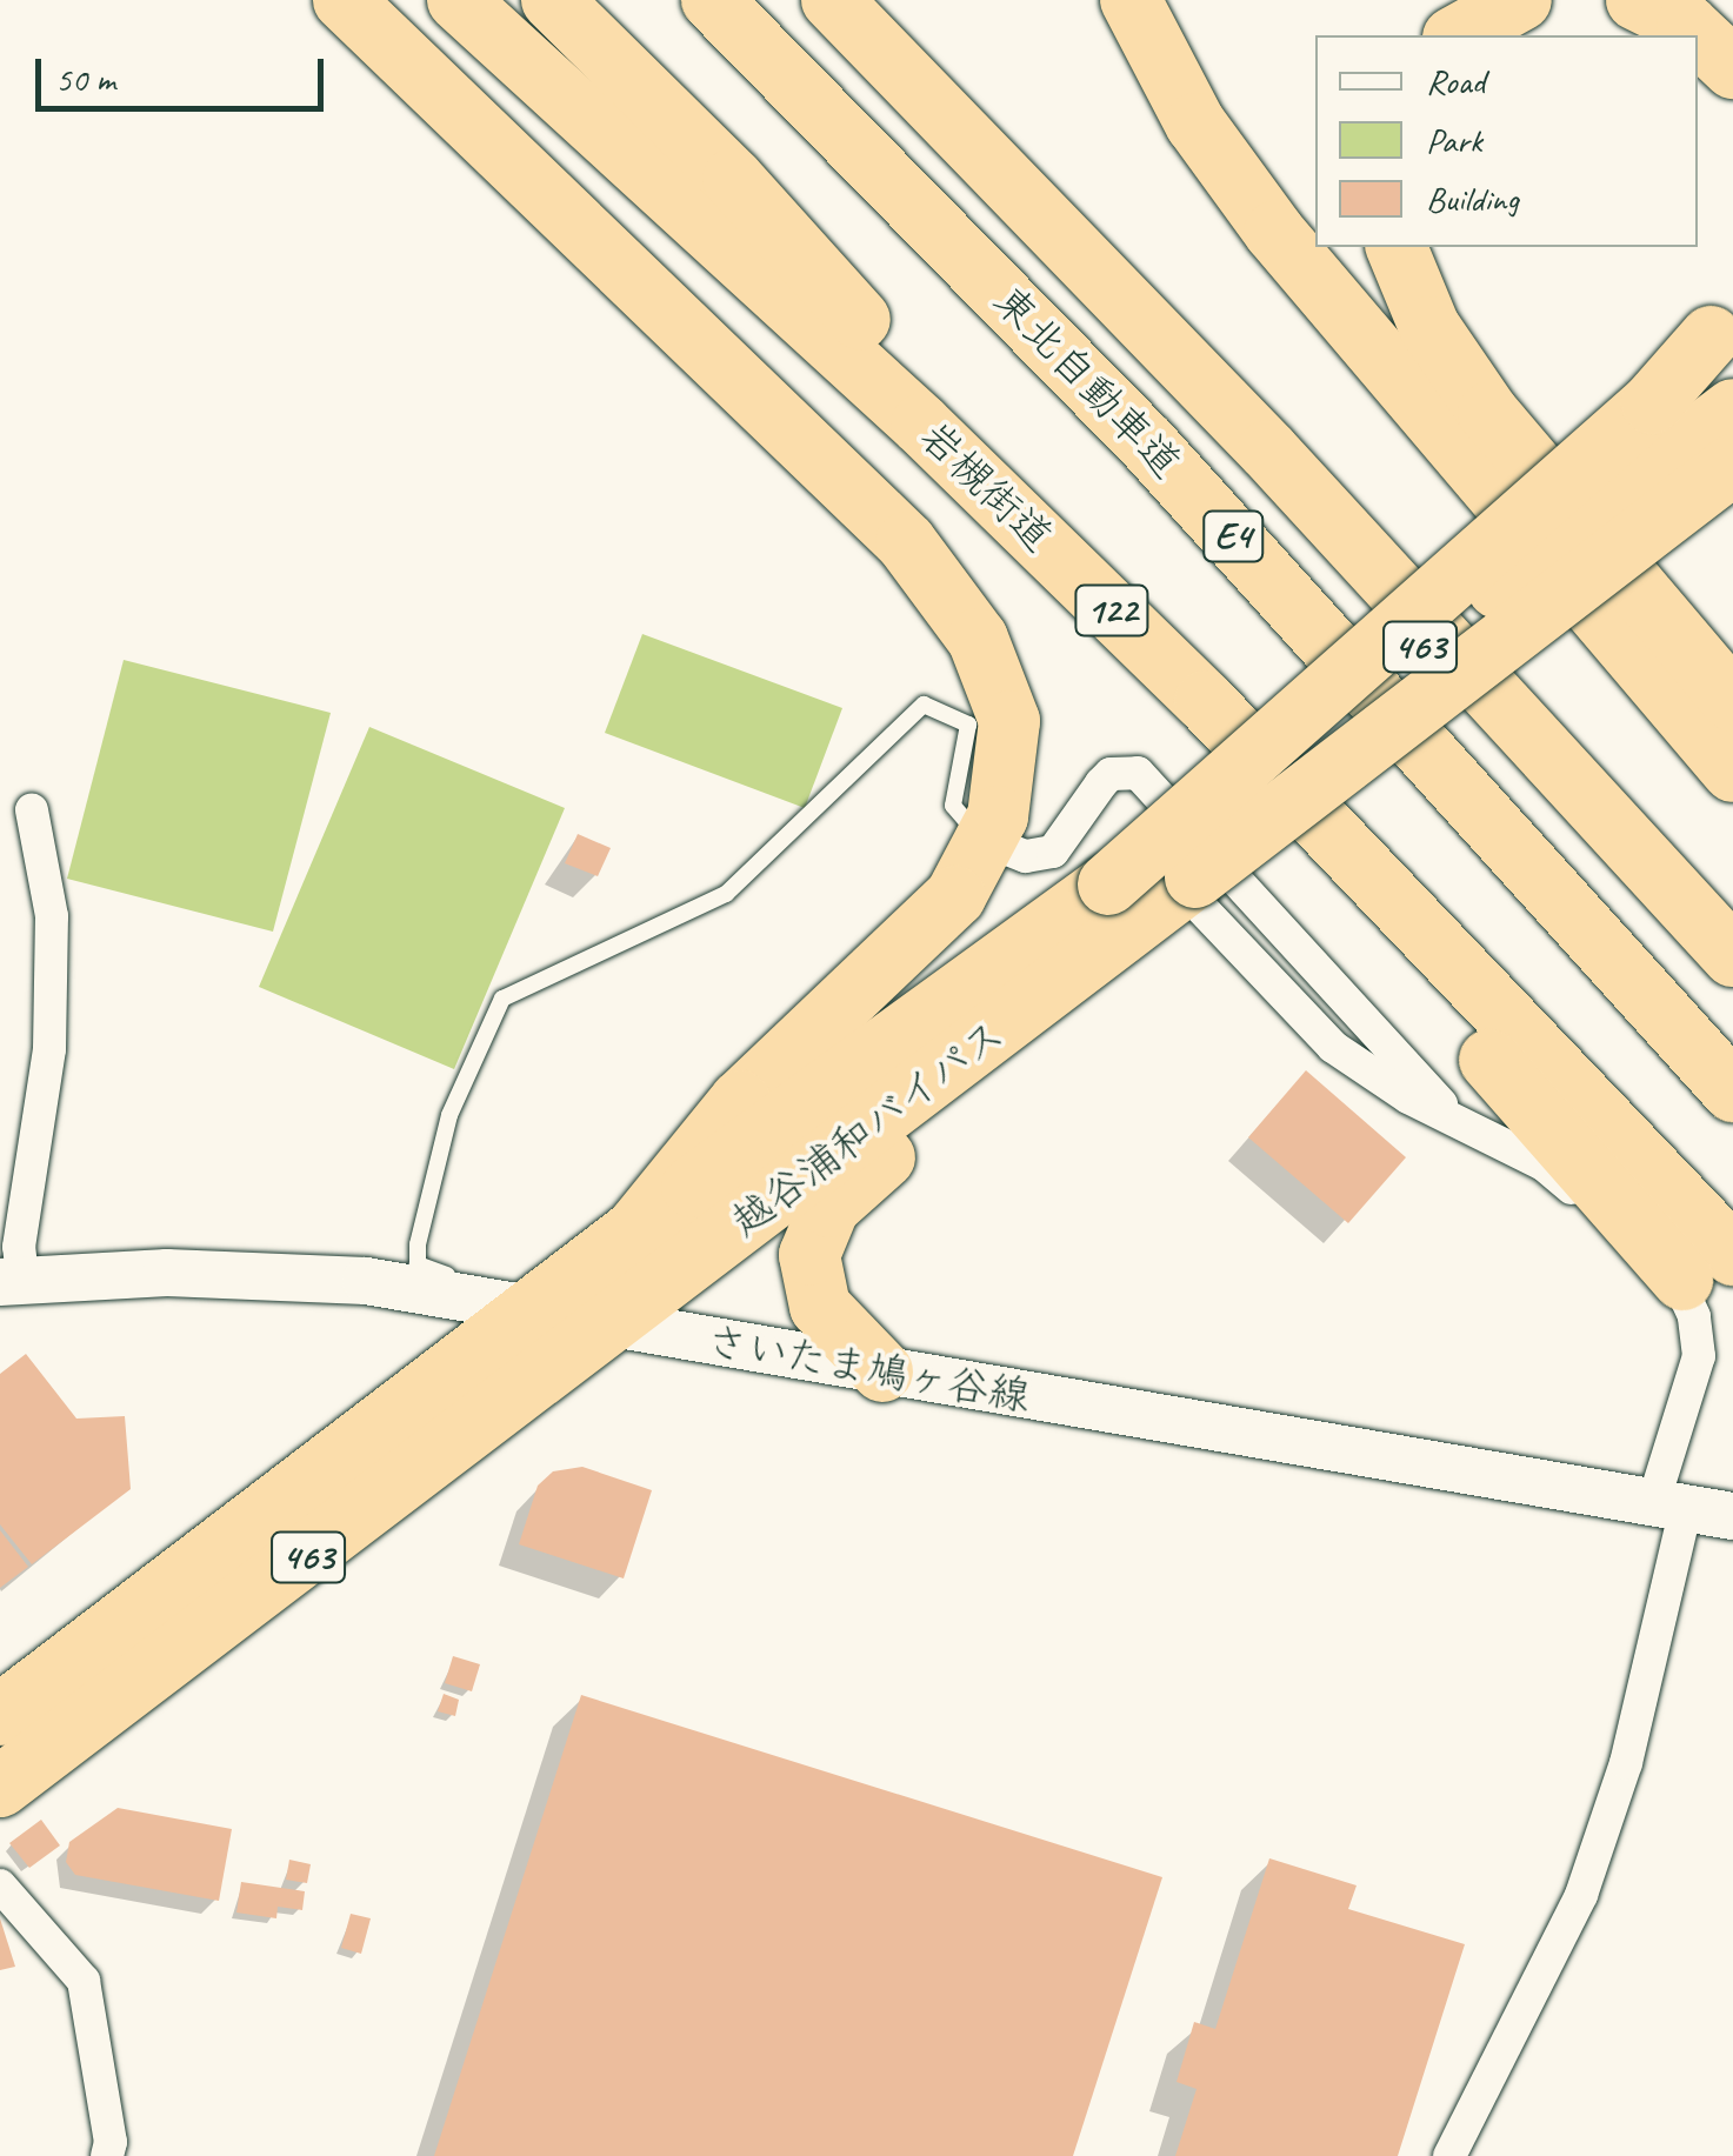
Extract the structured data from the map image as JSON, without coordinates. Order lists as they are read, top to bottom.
{
  "streets": {
    "highway": [
      "東北自動車道",
      "岩槻街道",
      "E4",
      "122",
      "463",
      "越谷浦和バイパス"
    ],
    "main road": ["さいたま鳩ヶ谷線"]
  },
  "crossings": [
    ["越谷浦和バイパス", "さいたま鳩ヶ谷線"]
  ],
  "legend": ["Road", "Park", "Building"],
  "scale_bar": "50 m"
}
